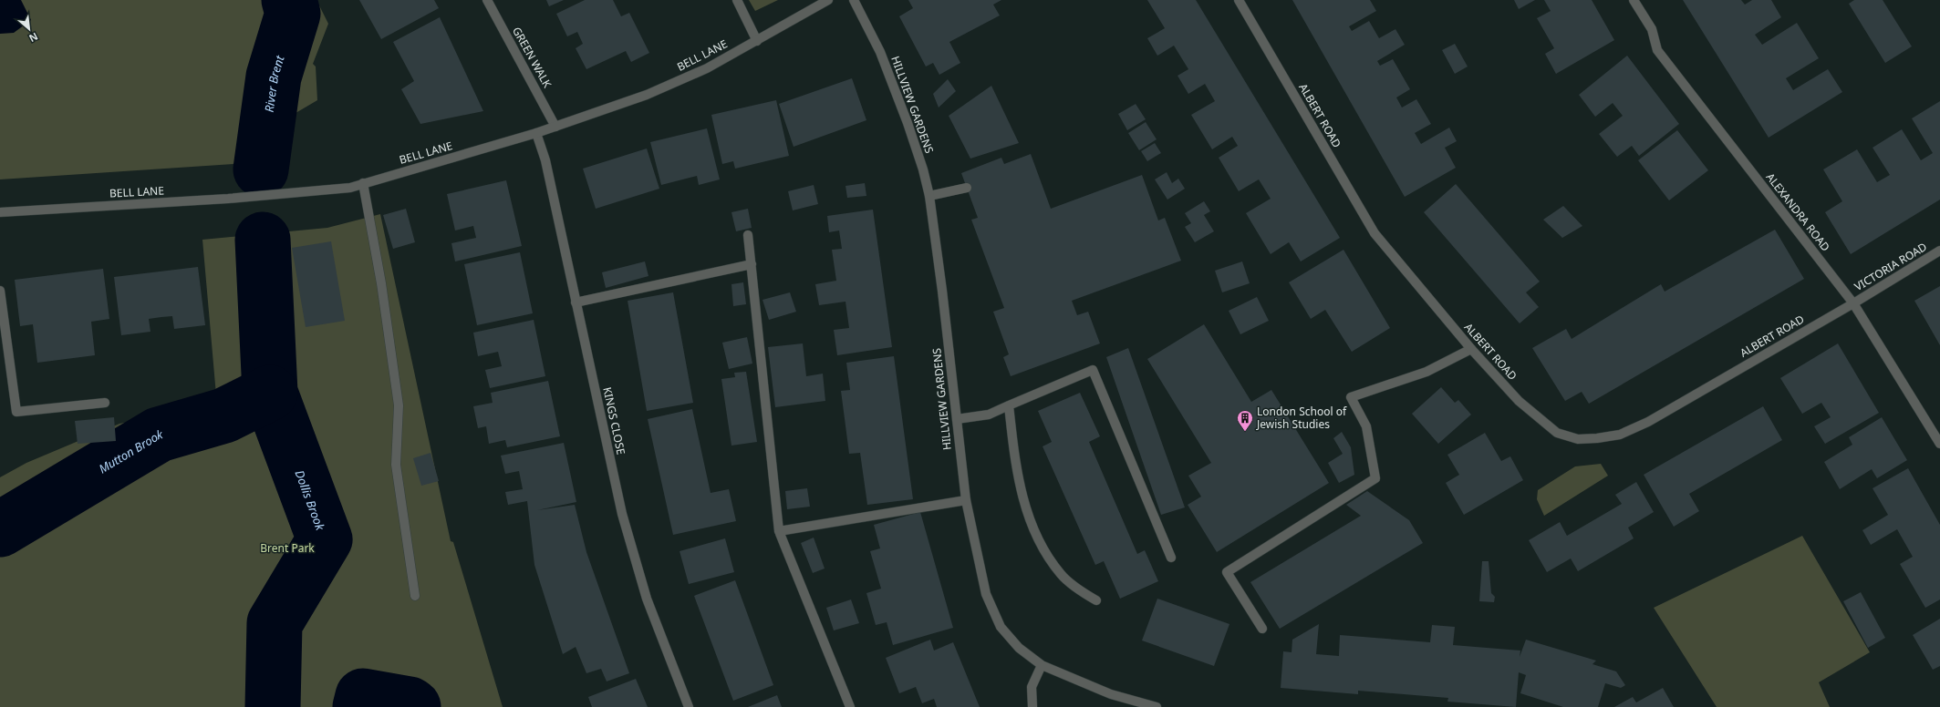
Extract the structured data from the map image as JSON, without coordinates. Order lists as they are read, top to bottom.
{
  "streets": {
    "street": [
      "BELL LANE",
      "GREEN WALK",
      "HILLVIEW GARDENS",
      "ALBERT ROAD",
      "ALEXANDRA ROAD",
      "VICTORIA ROAD",
      "KINGS CLOSE"
    ]
  },
  "crossings": [
    ["BELL LANE", "GREEN WALK"],
    ["BELL LANE", "KINGS CLOSE"],
    ["ALBERT ROAD", "ALEXANDRA ROAD"],
    ["ALBERT ROAD", "VICTORIA ROAD"],
    ["ALEXANDRA ROAD", "VICTORIA ROAD"]
  ],
  "water": ["River Brent", "Mutton Brook", "Dollis Brook"],
  "parks": ["Brent Park"],
  "places": {
    "building": ["London School of Jewish Studies"]
  },
  "north": "bottom right"
}
